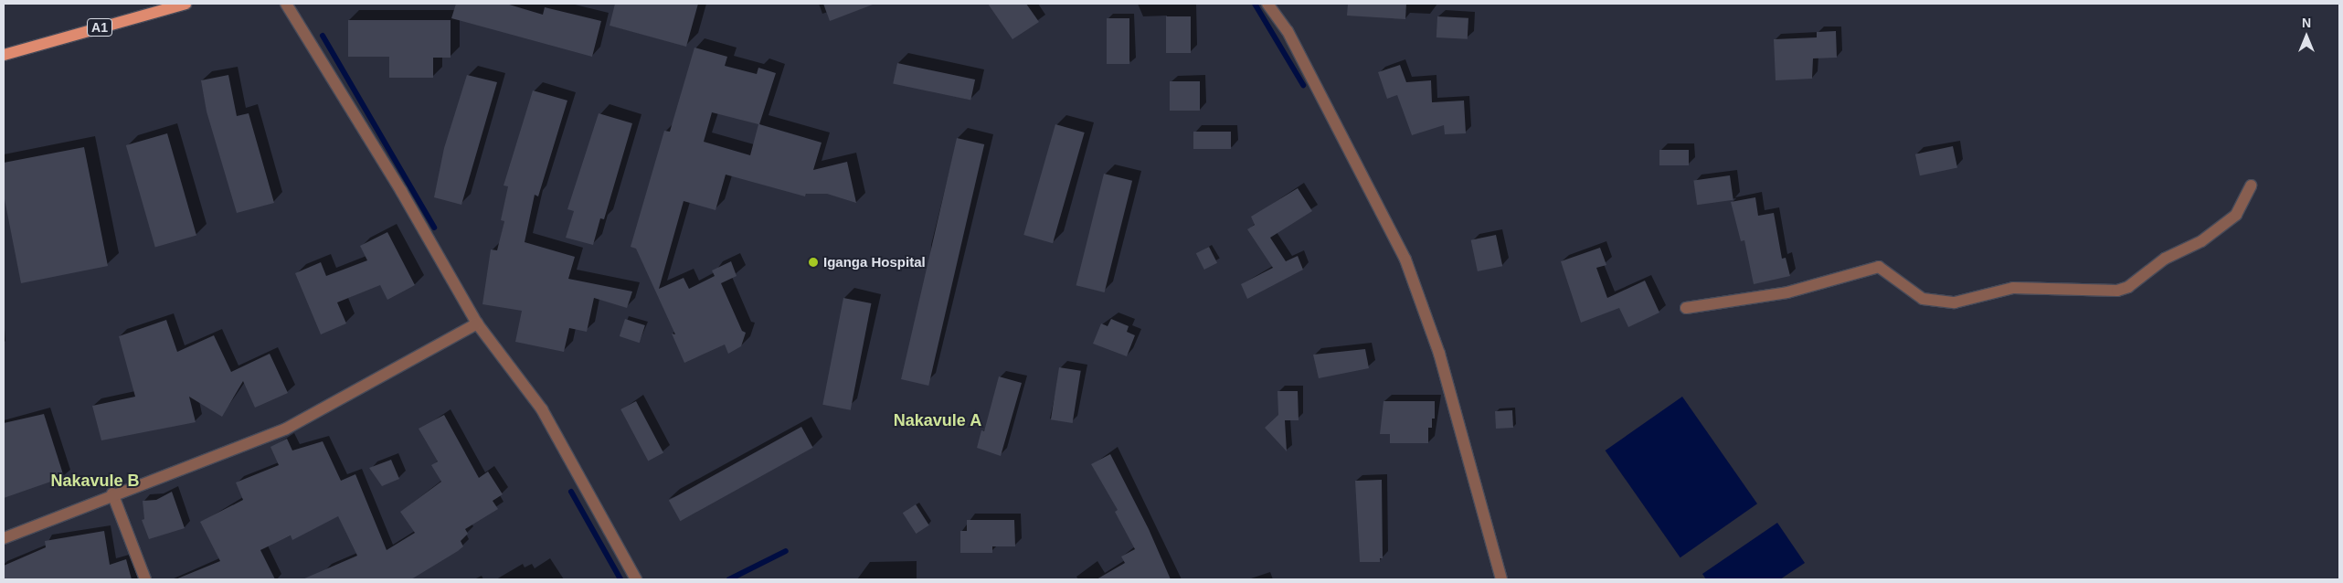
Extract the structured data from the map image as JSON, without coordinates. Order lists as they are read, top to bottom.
{
  "streets": {
    "main road": ["A1"]
  },
  "districts": ["Nakavule A", "Nakavule B"],
  "places": ["Iganga Hospital"],
  "north": "top"
}
